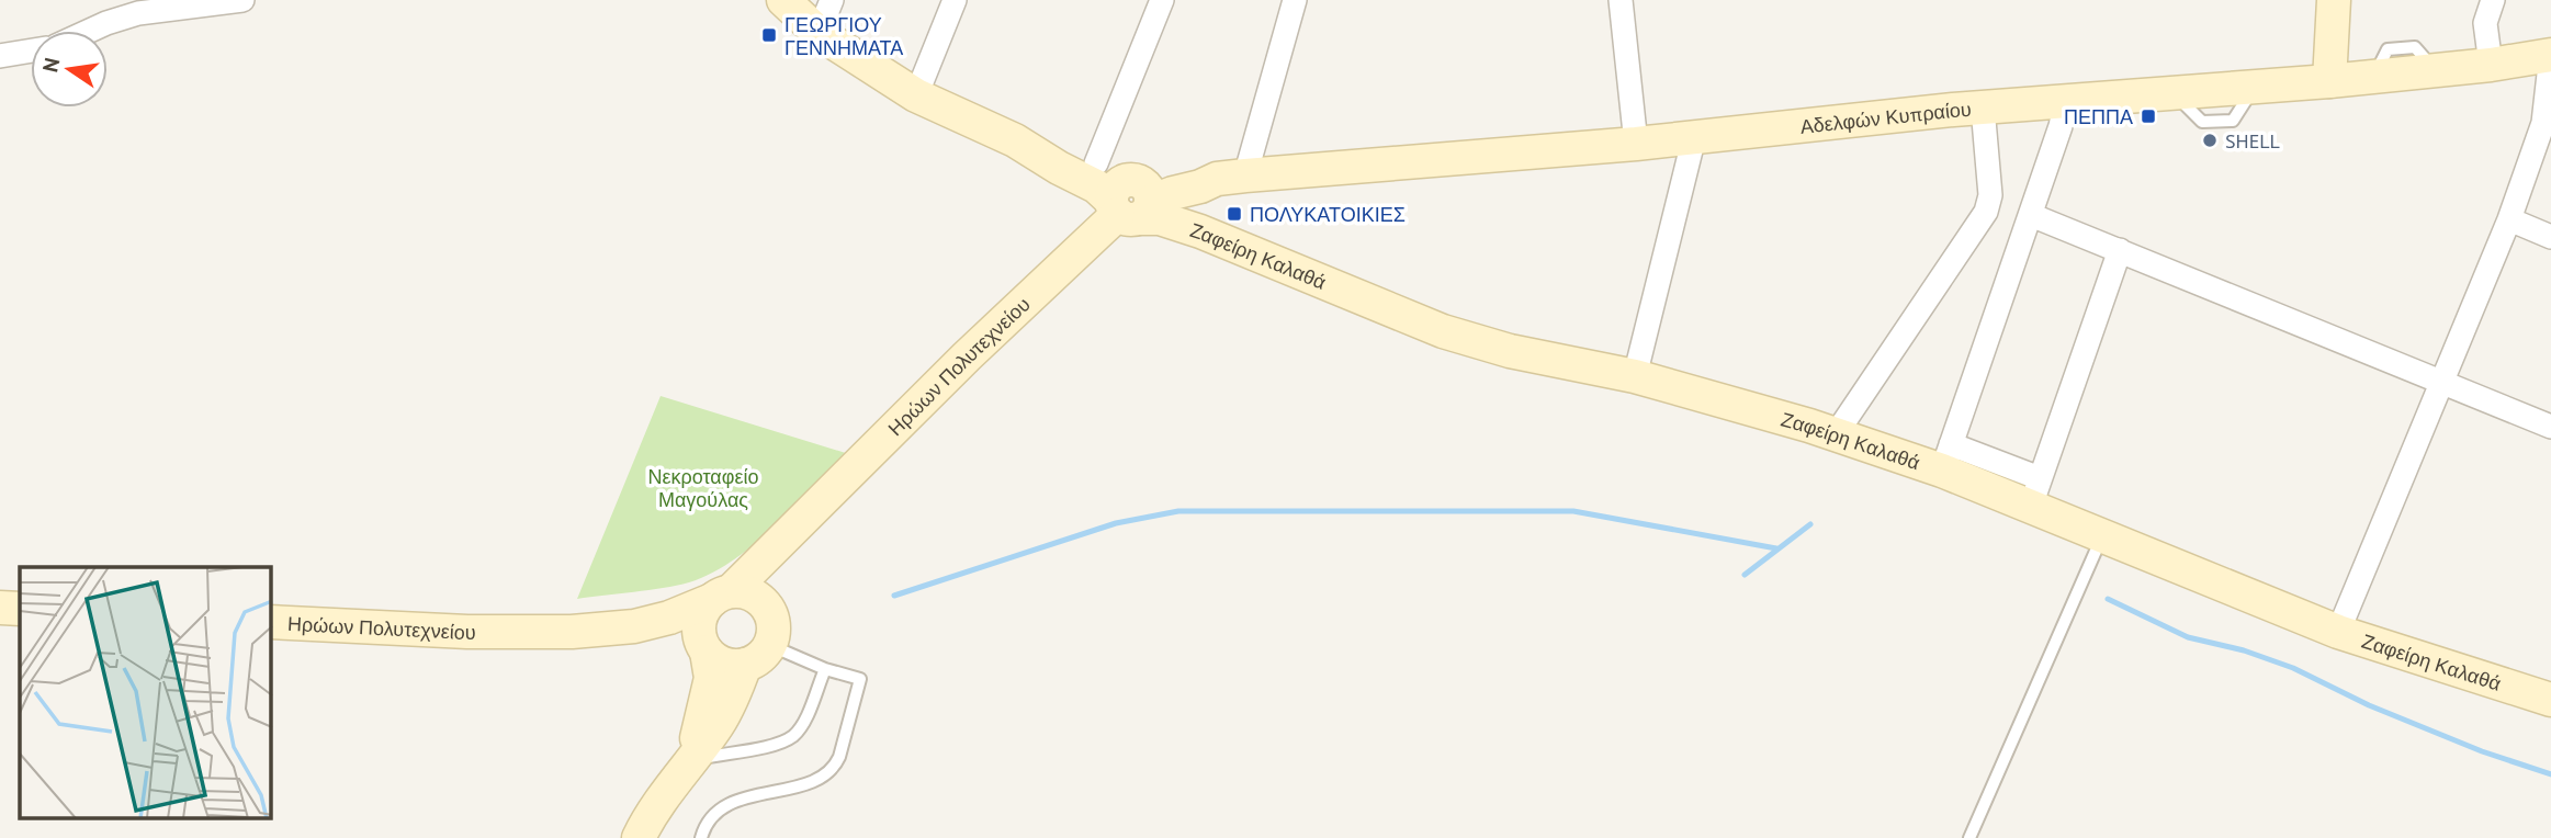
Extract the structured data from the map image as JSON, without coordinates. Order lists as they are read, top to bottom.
{
  "streets": {
    "main road": ["Αδελφών Κυπραίου", "Ζαφείρη Καλαθά", "Ηρώων Πολυτεχνείου"]
  },
  "crossings": [
    ["Αδελφών Κυπραίου", "Ζαφείρη Καλαθά"],
    ["Αδελφών Κυπραίου", "Ηρώων Πολυτεχνείου"],
    ["Ζαφείρη Καλαθά", "Ηρώων Πολυτεχνείου"]
  ],
  "parks": ["Νεκροταφείο Μαγούλας"],
  "places": {
    "transit": ["ΓΕΩΡΓΙΟΥ ΓΕΝΝΗΜΑΤΑ", "ΠΕΠΠΑ", "ΠΟΛΥΚΑΤΟΙΚΙΕΣ"],
    "other": ["SHELL"]
  },
  "north": "left"
}
